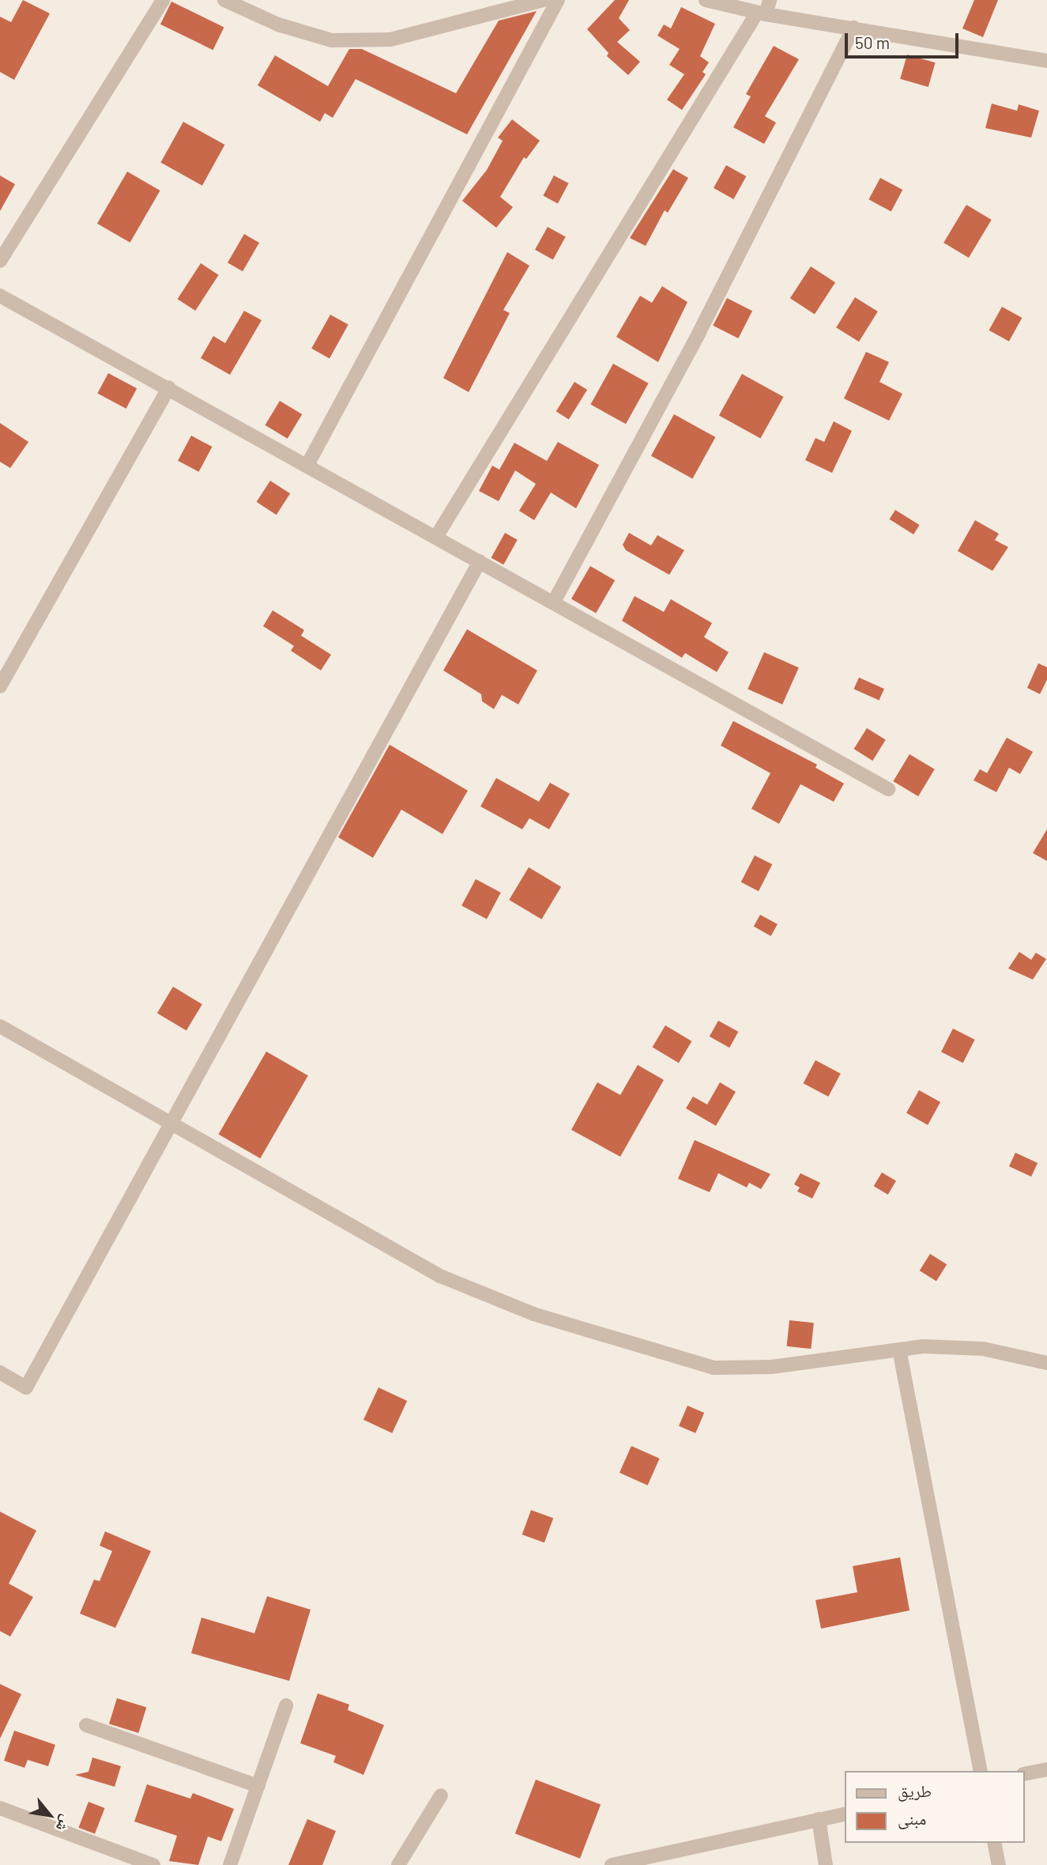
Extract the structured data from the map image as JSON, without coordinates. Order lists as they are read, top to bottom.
{
  "legend": ["طريق", "مبنى"],
  "scale_bar": "50 m",
  "north": "bottom right"
}
